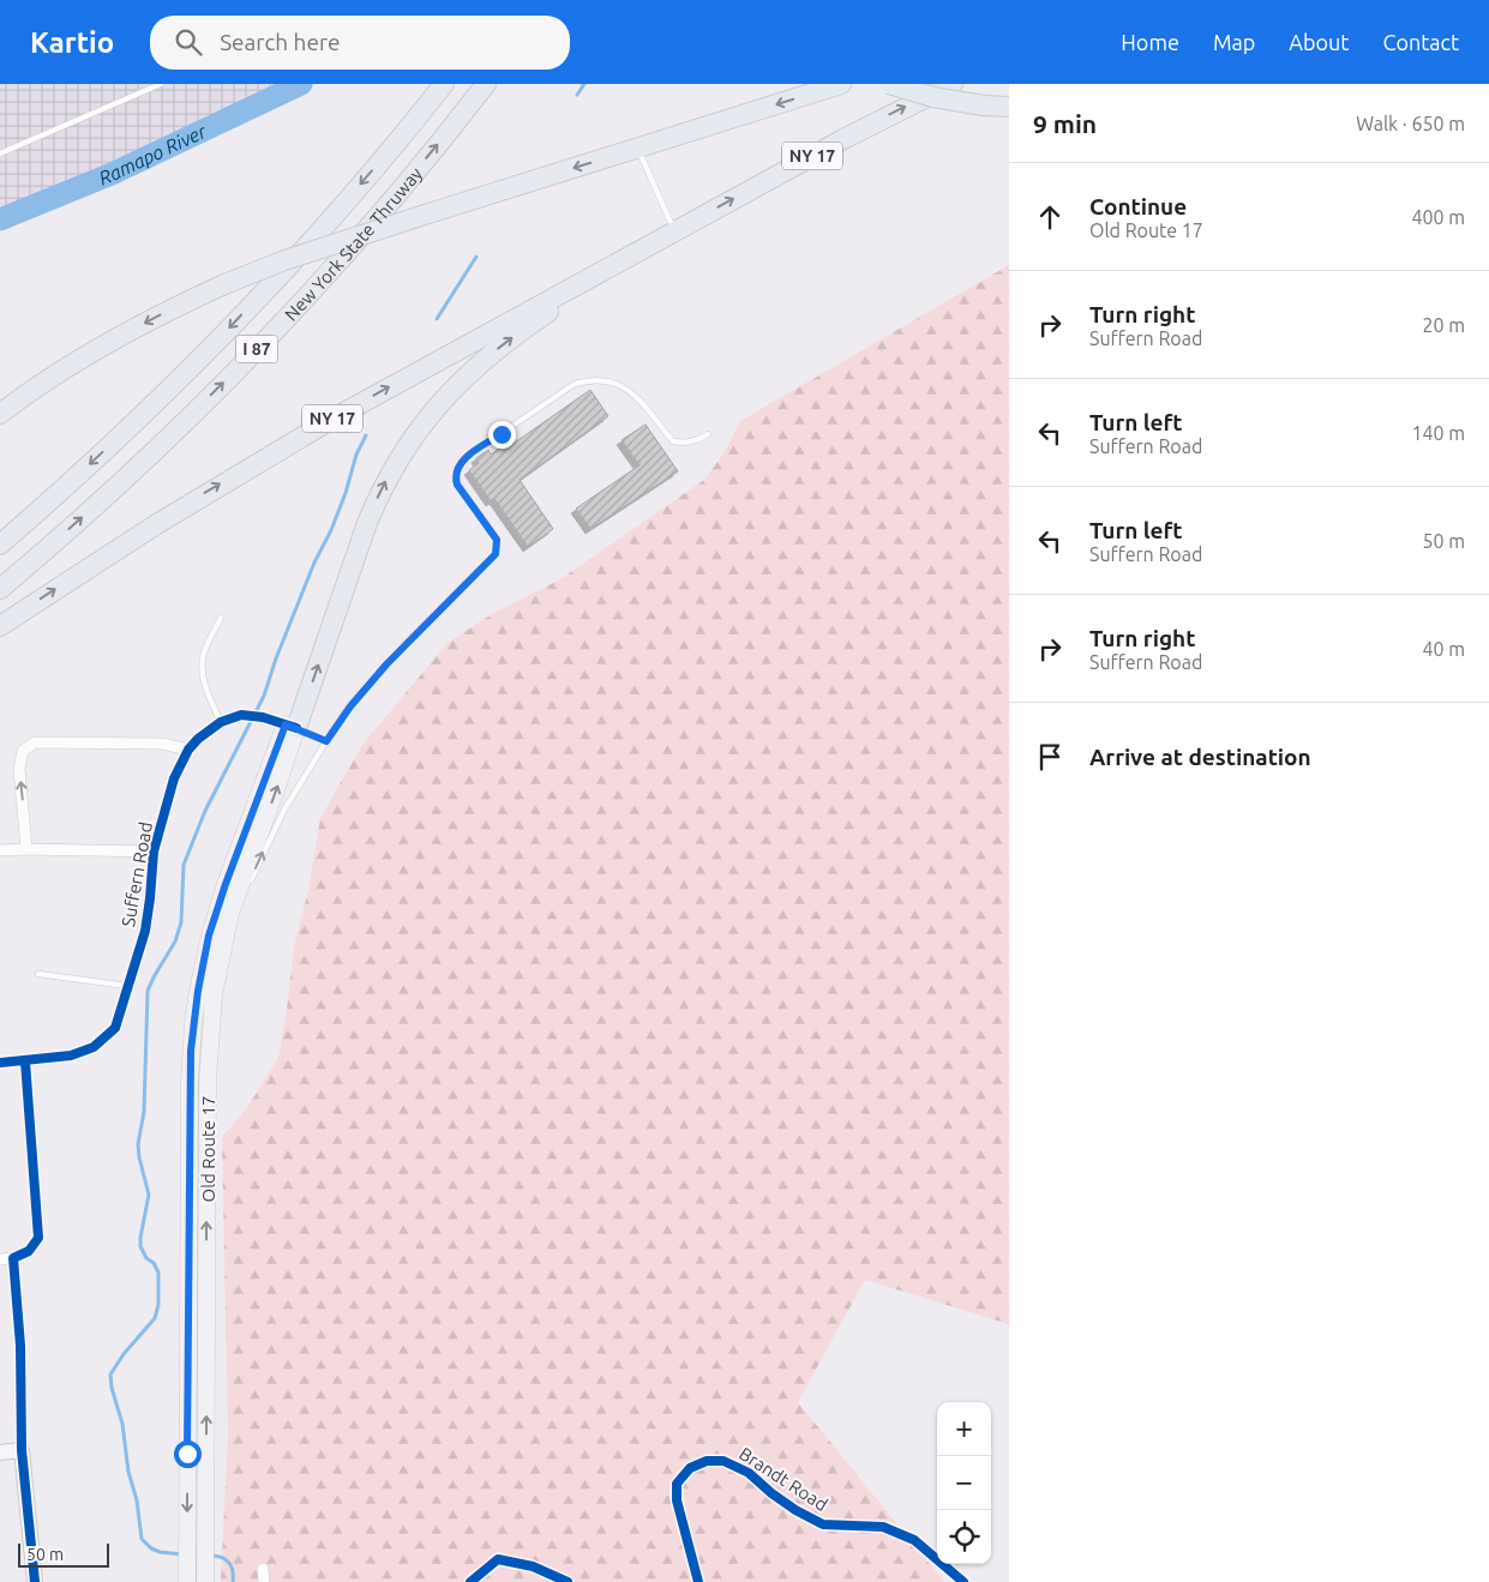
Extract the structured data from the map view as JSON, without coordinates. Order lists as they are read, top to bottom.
{
  "streets": {
    "highway": ["NY 17", "New York State Thruway", "I 87"],
    "main road": ["Old Route 17"],
    "street": ["Suffern Road", "Brandt Road"]
  },
  "crossings": [
    ["Suffern Road", "Old Route 17"]
  ],
  "water": ["Ramapo River"],
  "scale_bar": "50 m",
  "page": {
    "header": "Kartio",
    "search": "Search here",
    "nav": [
      "Home",
      "Map",
      "About",
      "Contact"
    ],
    "heading": ["9 min", "Walk · 650 m"],
    "list": [
      ["Continue", "Old Route 17", "400 m"],
      ["Turn right", "Suffern Road", "20 m"],
      ["Turn left", "Suffern Road", "140 m"],
      ["Turn left", "Suffern Road", "50 m"],
      ["Turn right", "Suffern Road", "40 m"],
      "Arrive at destination"
    ],
    "map_buttons": ["+", "−"],
    "scale": "50 m"
  }
}
